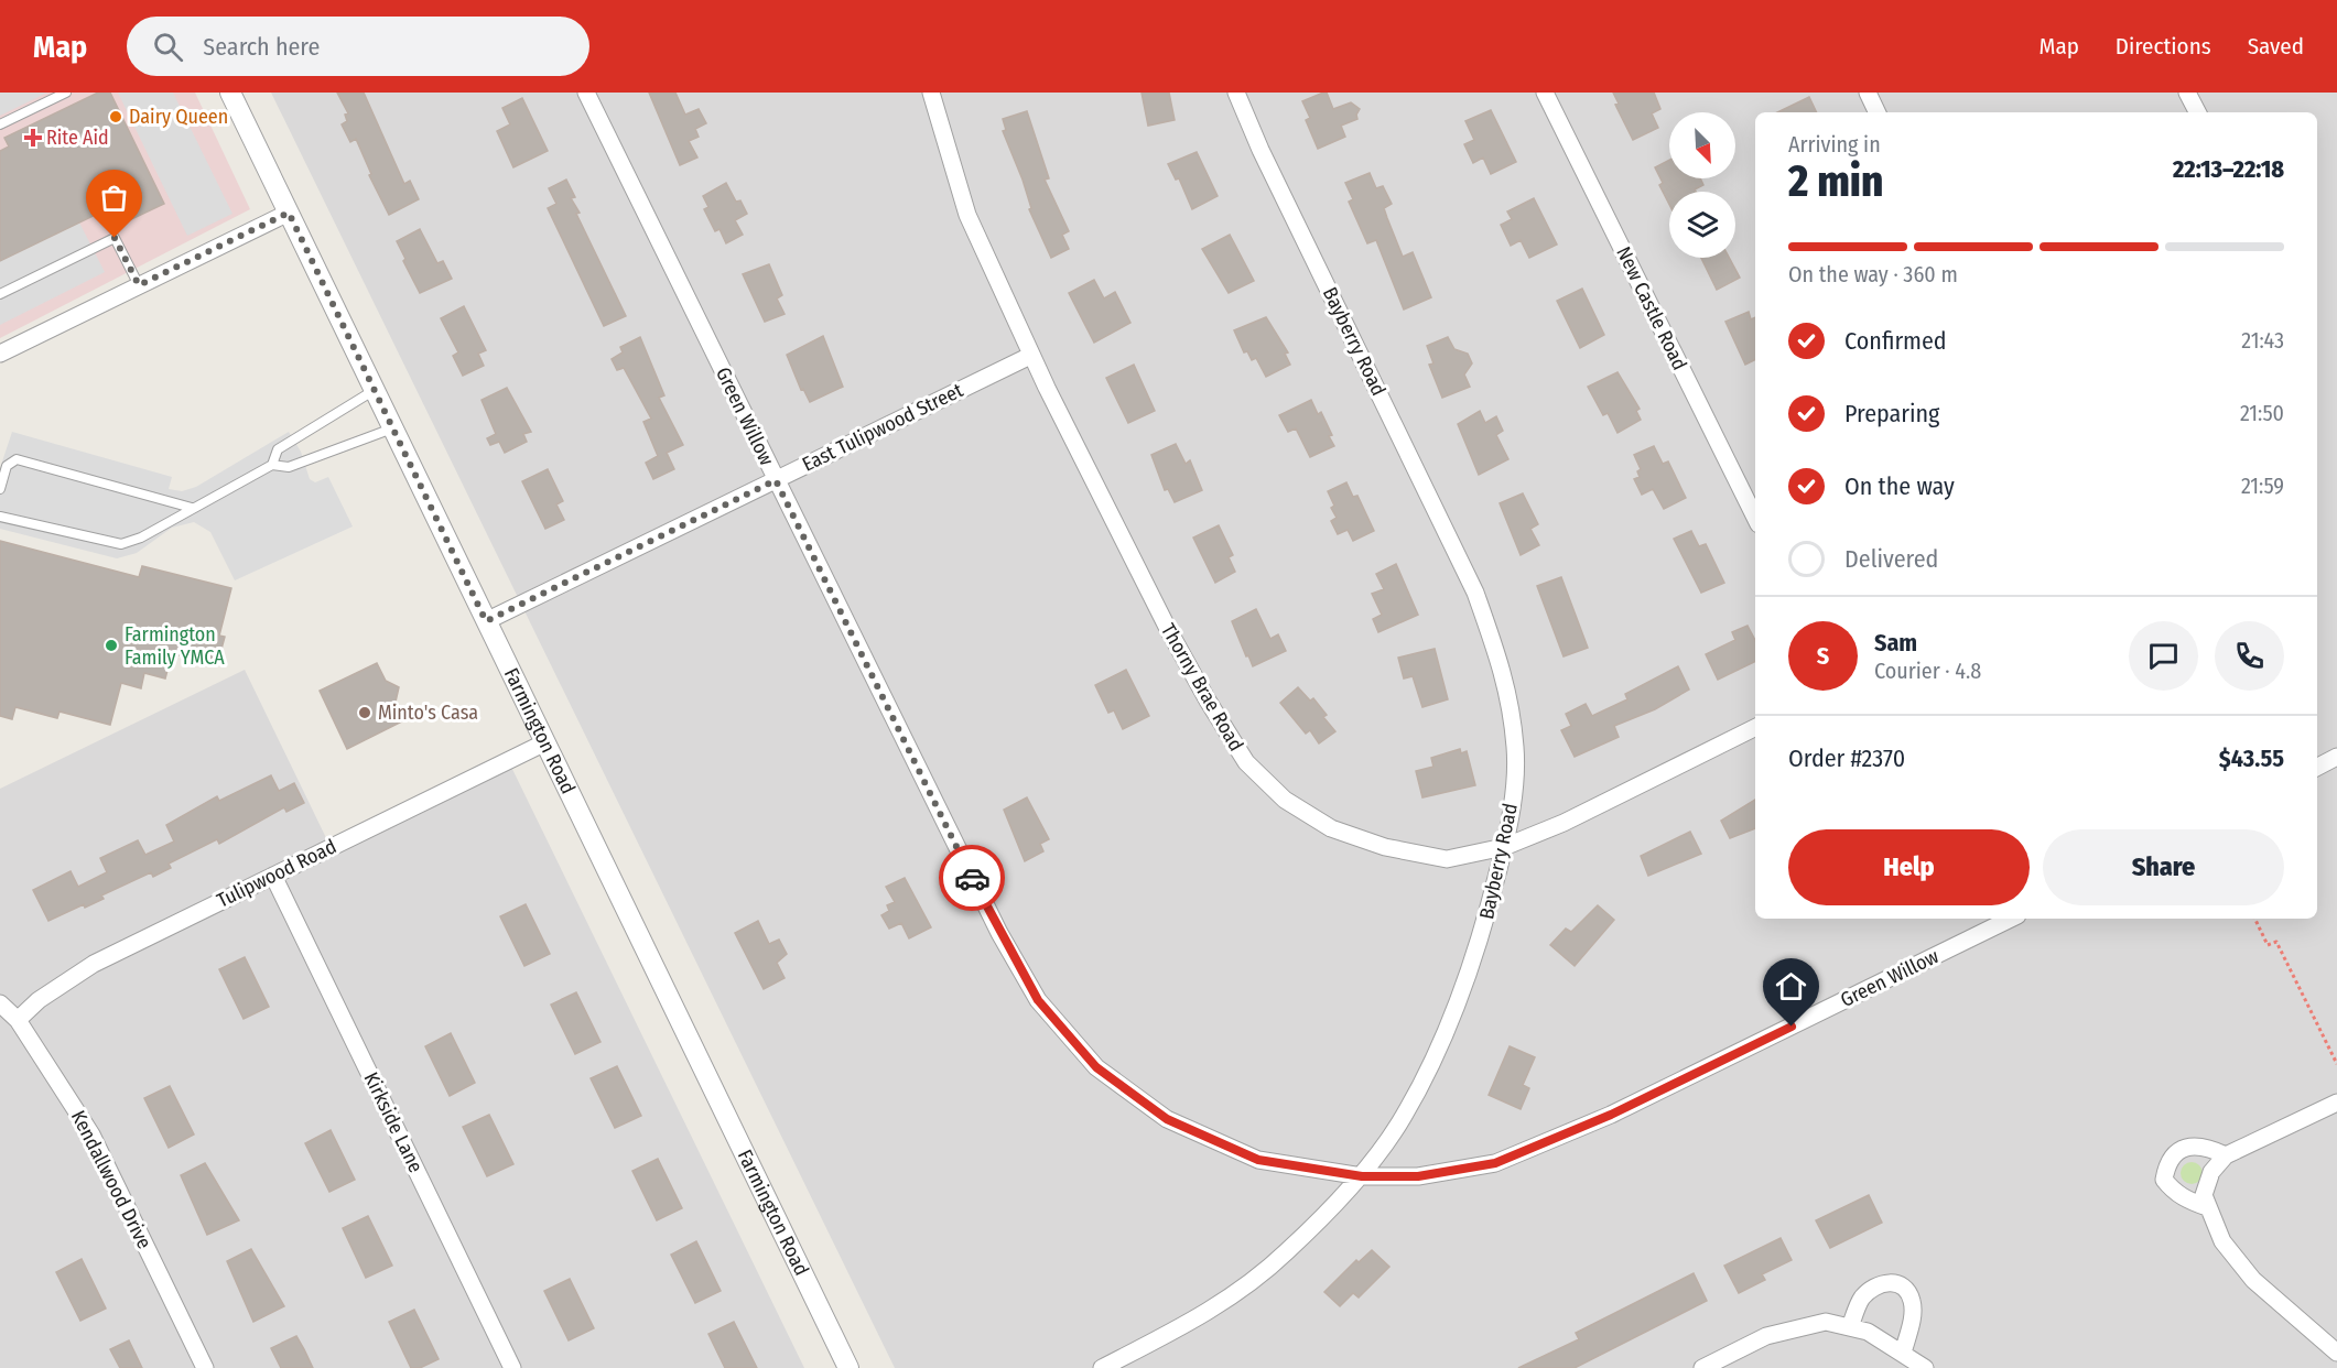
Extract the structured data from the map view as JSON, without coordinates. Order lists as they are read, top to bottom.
{
  "streets": {
    "street": [
      "New Castle Road",
      "Bayberry Road",
      "Green Willow",
      "East Tulipwood Street",
      "Thorny Brae Road",
      "Farmington Road",
      "Tulipwood Road",
      "Kirkside Lane",
      "Kendallwood Drive"
    ]
  },
  "crossings": [
    ["Bayberry Road", "Green Willow"],
    ["Bayberry Road", "Thorny Brae Road"],
    ["Green Willow", "East Tulipwood Street"],
    ["East Tulipwood Street", "Thorny Brae Road"],
    ["East Tulipwood Street", "Farmington Road"],
    ["Farmington Road", "Tulipwood Road"],
    ["Tulipwood Road", "Kirkside Lane"],
    ["Tulipwood Road", "Kendallwood Drive"]
  ],
  "places": {
    "other": ["Dairy Queen", "Farmington Family YMCA", "Minto's Casa"],
    "health": ["Rite Aid"]
  },
  "north": "bottom right",
  "page": {
    "header": "Map",
    "search": "Search here",
    "nav": ["Map", "Directions", "Saved"],
    "heading": ["2 min", "Arriving in", "22:13–22:18"],
    "panel": [
      "Sam",
      "Courier · 4.8",
      "Order #2370",
      "$43.55"
    ],
    "bar": "On the way · 360 m",
    "list": [
      ["Confirmed", "21:43"],
      ["Preparing", "21:50"],
      ["On the way", "21:59"],
      "Delivered"
    ],
    "round": "S",
    "buttons": ["Help", "Share"]
  }
}
